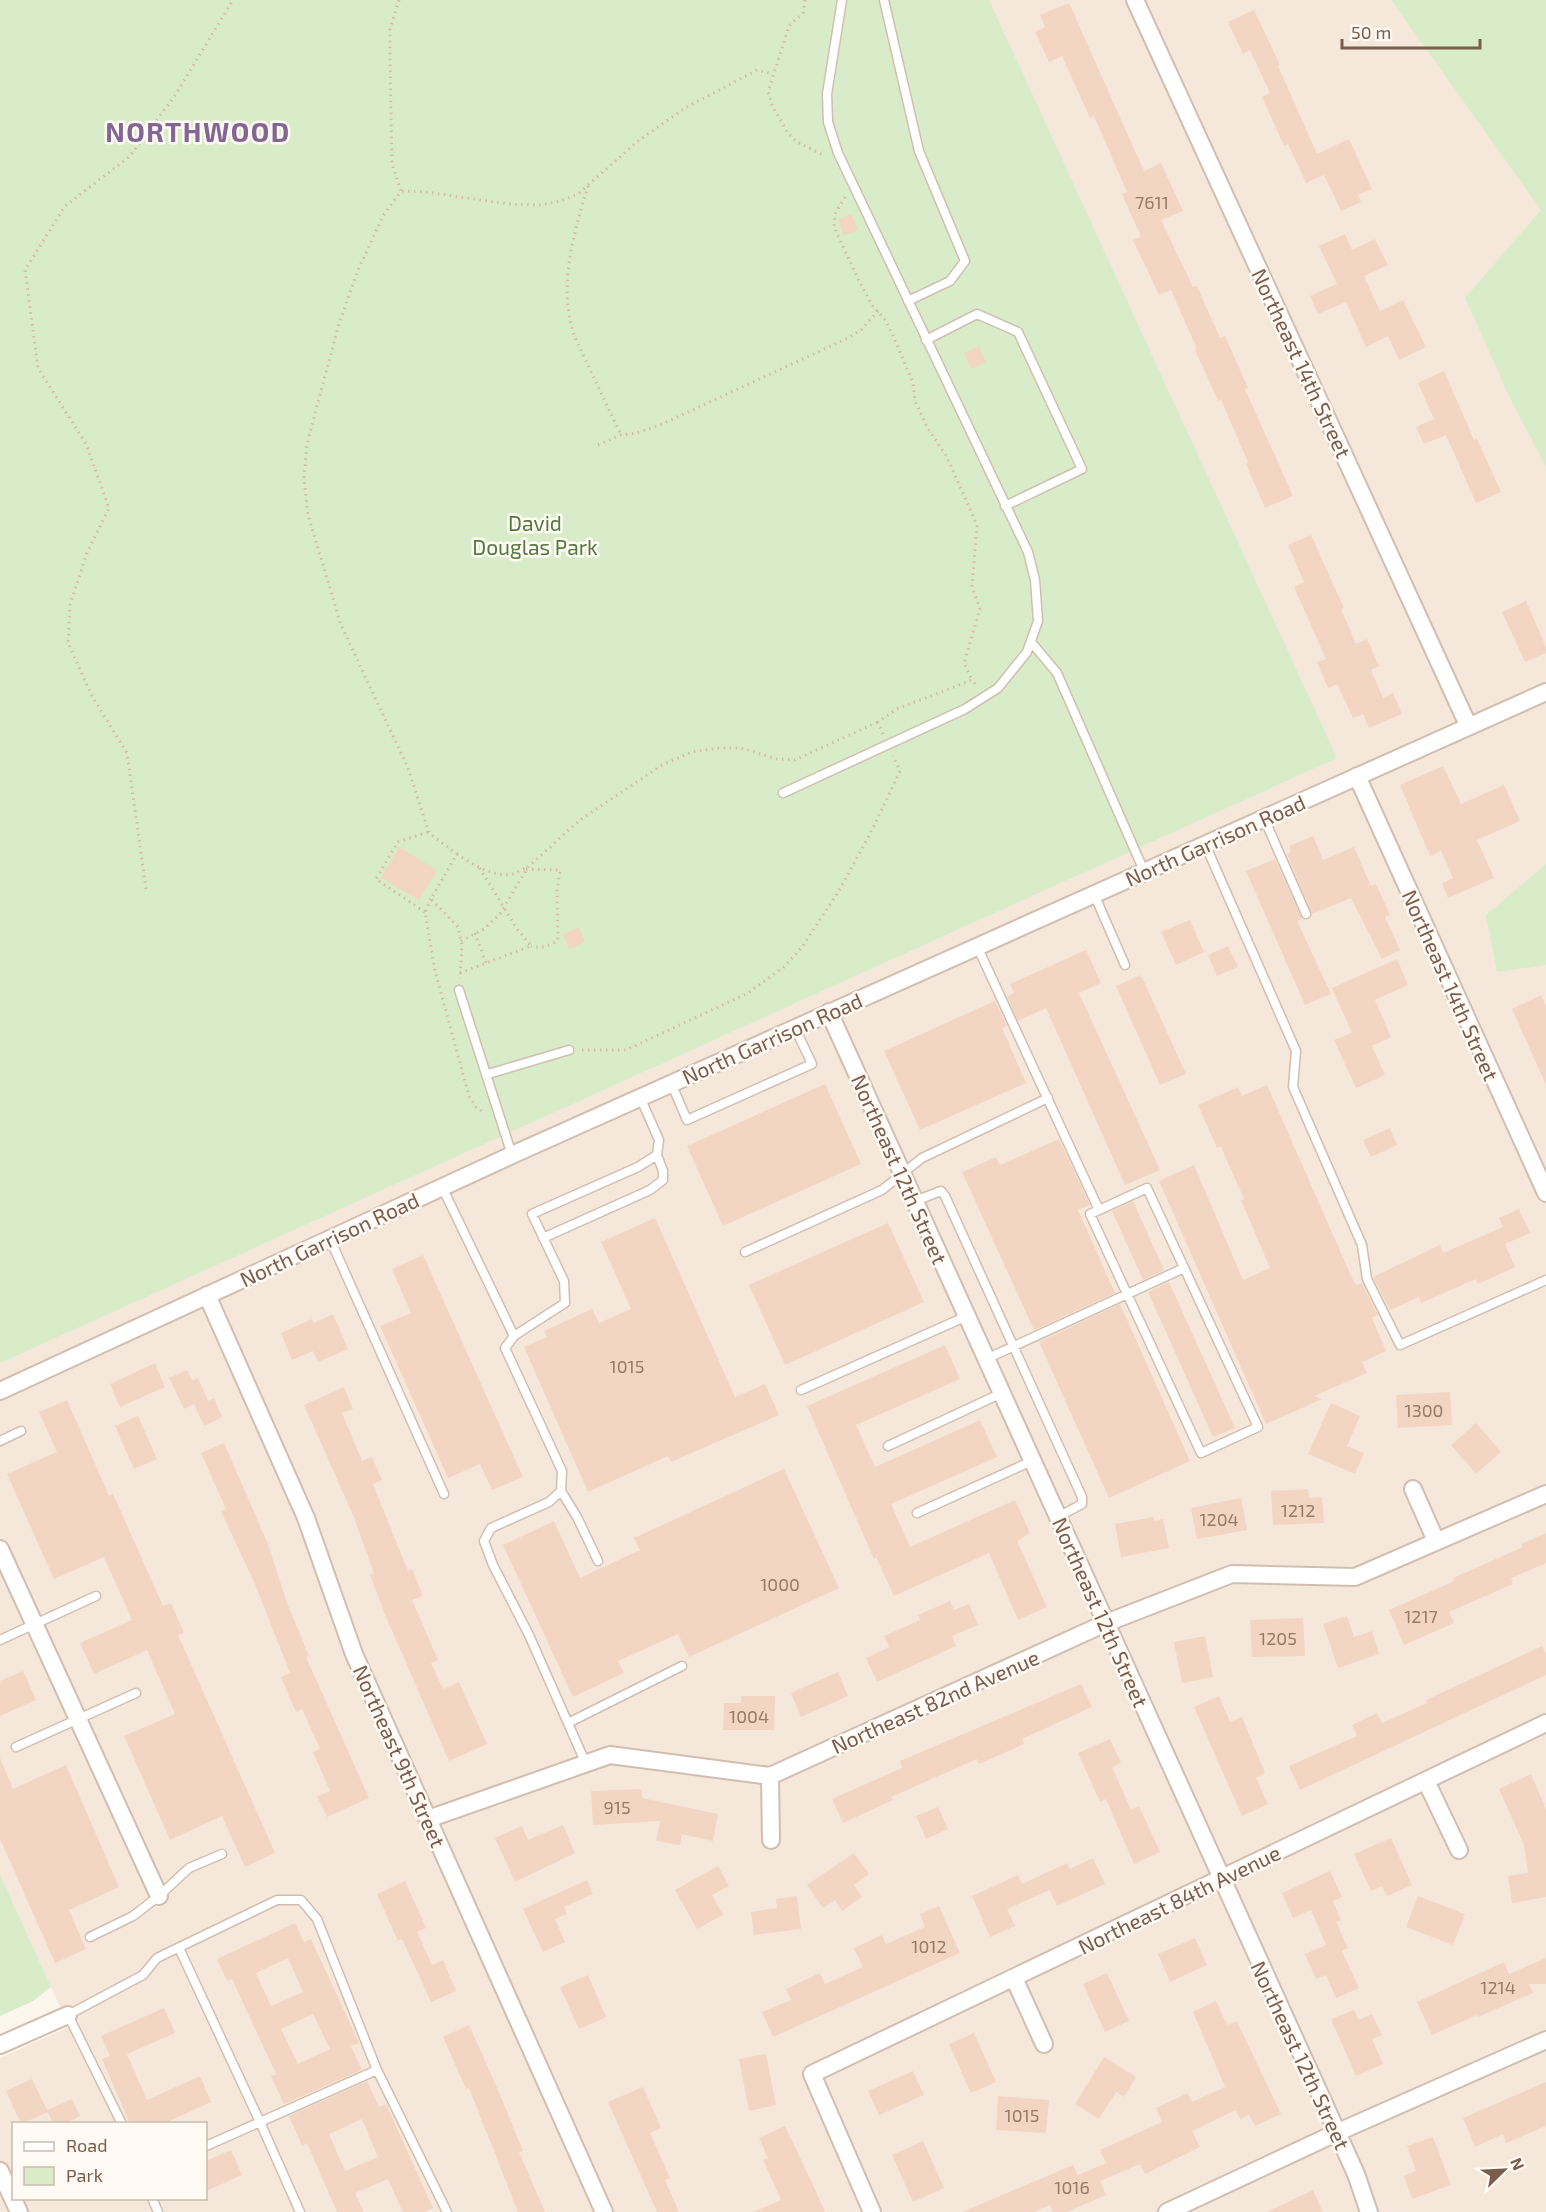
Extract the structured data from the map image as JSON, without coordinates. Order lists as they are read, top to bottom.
{
  "streets": {
    "street": [
      "Northeast 14th Street",
      "North Garrison Road",
      "Northeast 12th Street",
      "Northeast 82nd Avenue",
      "Northeast 9th Street",
      "Northeast 84th Avenue"
    ]
  },
  "crossings": [
    ["Northeast 14th Street", "North Garrison Road"],
    ["North Garrison Road", "Northeast 12th Street"],
    ["North Garrison Road", "Northeast 9th Street"],
    ["Northeast 12th Street", "Northeast 82nd Avenue"],
    ["Northeast 12th Street", "Northeast 84th Avenue"]
  ],
  "districts": ["NORTHWOOD"],
  "parks": ["David Douglas Park"],
  "house_numbers": [
    "7611",
    "1015",
    "1300",
    "1212",
    "1204",
    "1000",
    "1217",
    "1205",
    "1004",
    "915",
    "1012",
    "1214",
    "1015",
    "1016"
  ],
  "legend": ["Road", "Park"],
  "scale_bar": "50 m",
  "north": "top right"
}
